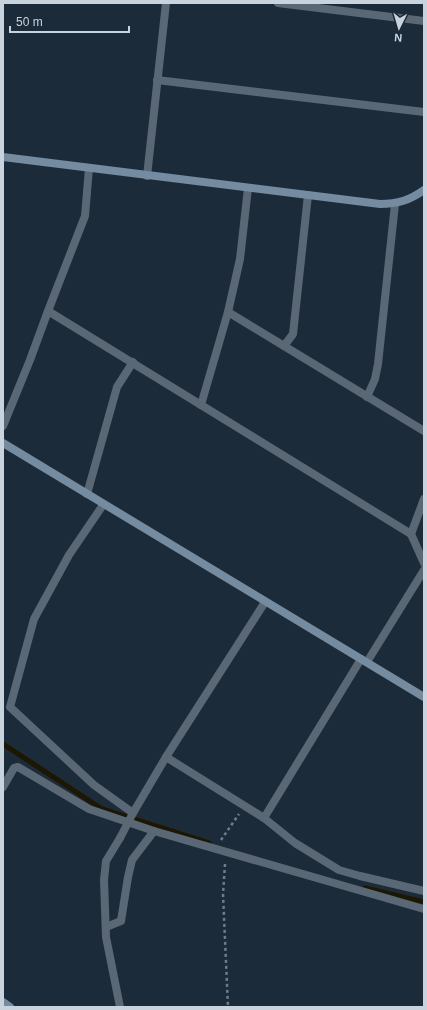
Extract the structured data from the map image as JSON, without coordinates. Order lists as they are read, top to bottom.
{
  "scale_bar": "50 m",
  "north": "bottom"
}
